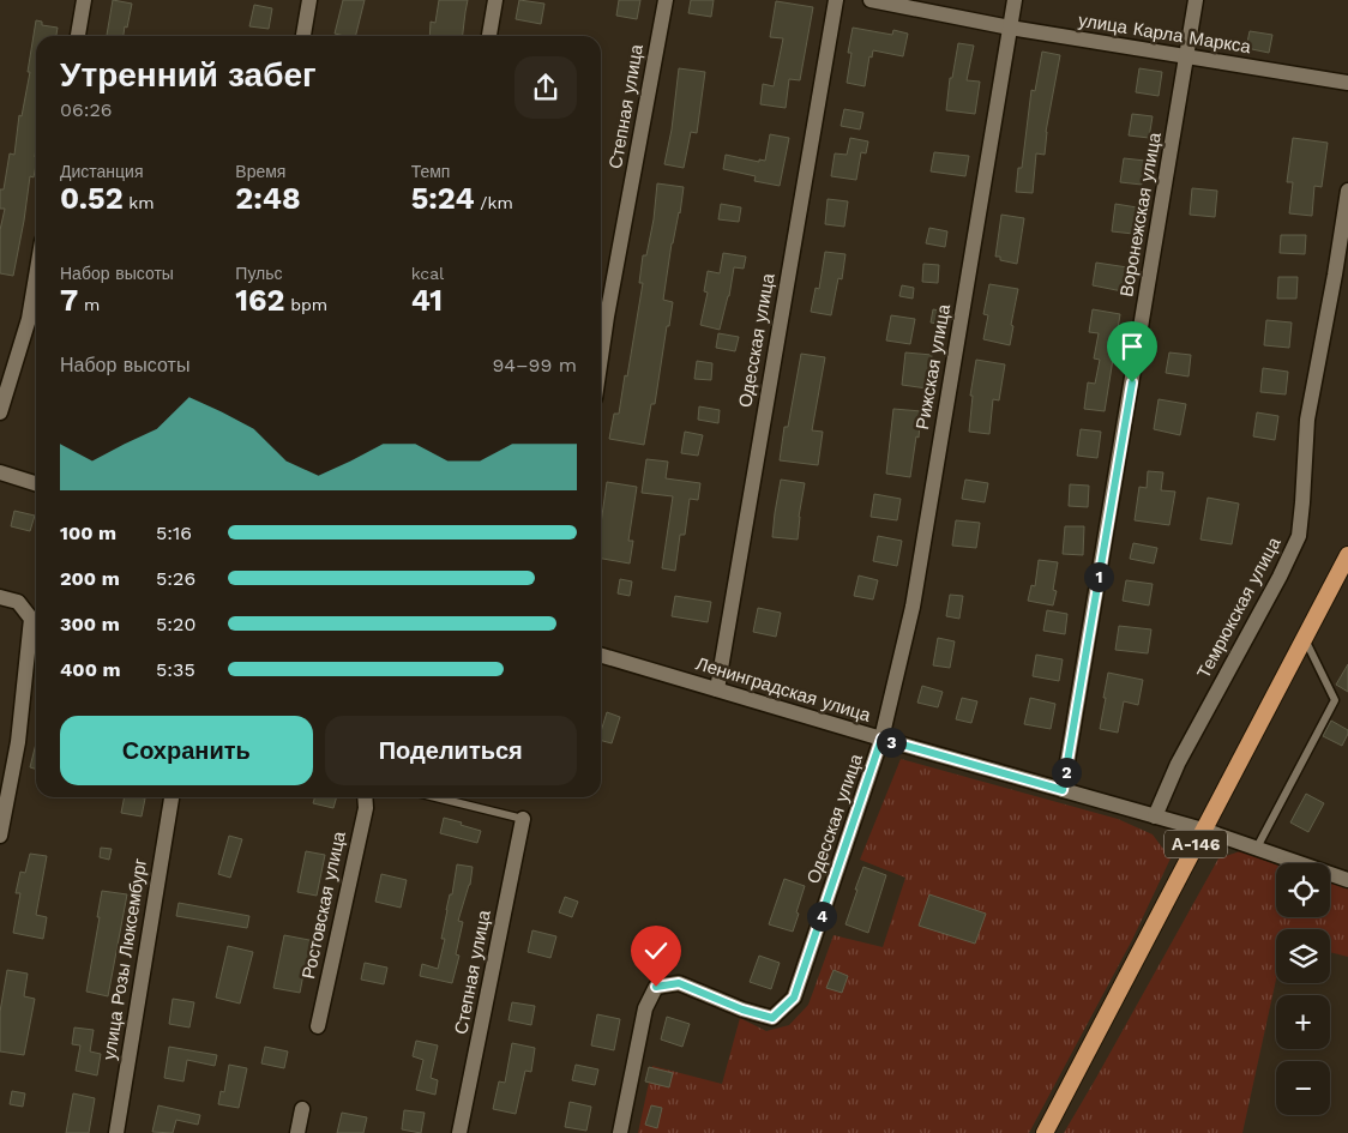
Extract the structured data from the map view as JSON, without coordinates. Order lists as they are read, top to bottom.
{
  "streets": {
    "highway": ["А-146"],
    "street": [
      "улица Карла Маркса",
      "Степная улица",
      "Воронежская улица",
      "Одесская улица",
      "Рижская улица",
      "Темрюкская улица",
      "Ленинградская улица",
      "Ростовская улица",
      "улица Розы Люксембург"
    ]
  },
  "crossings": [
    ["улица Карла Маркса", "Воронежская улица"],
    ["улица Карла Маркса", "Рижская улица"],
    ["Воронежская улица", "Ленинградская улица"],
    ["Одесская улица", "Рижская улица"],
    ["Одесская улица", "Ленинградская улица"],
    ["Рижская улица", "Ленинградская улица"],
    ["Темрюкская улица", "Ленинградская улица"],
    ["Ленинградская улица", "А-146"]
  ],
  "page": {
    "heading": ["Утренний забег", "06:26"],
    "stats": [
      ["Дистанция", "0.52 km"],
      ["Время", "2:48"],
      ["Темп", "5:24 /km"],
      ["Набор высоты", "7 m"],
      ["Пульс", "162 bpm"],
      ["kcal", "41"]
    ],
    "chart": ["Набор высоты", "94–99 m"],
    "list": [
      {
        "name": "100 m",
        "note": "5:16"
      },
      {
        "name": "200 m",
        "note": "5:26"
      },
      {
        "name": "300 m",
        "note": "5:20"
      },
      {
        "name": "400 m",
        "note": "5:35"
      }
    ],
    "pins": [
      "1",
      "3",
      "2",
      "4"
    ],
    "buttons": ["Сохранить", "Поделиться"],
    "map_buttons": ["+", "−"]
  }
}
